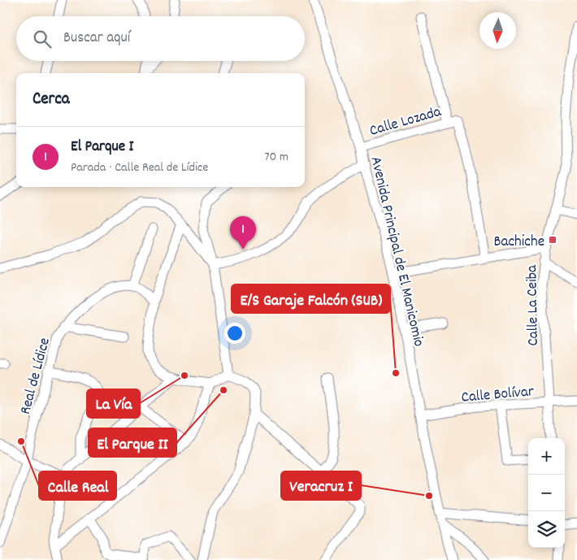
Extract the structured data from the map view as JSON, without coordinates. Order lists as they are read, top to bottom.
{
  "streets": {
    "street": [
      "Calle Lozada",
      "Avenida Principal de El Manicomio",
      "Calle La Ceiba",
      "Real de Lídice",
      "Calle Bolívar"
    ]
  },
  "crossings": [
    ["Calle Lozada", "Avenida Principal de El Manicomio"],
    ["Avenida Principal de El Manicomio", "Calle Bolívar"],
    ["Calle La Ceiba", "Calle Bolívar"]
  ],
  "places": {
    "transit": ["Bachiche"],
    "other": [
      "E/S Garaje Falcón (SUB)",
      "La Vía",
      "El Parque II",
      "Calle Real",
      "Veracruz I"
    ]
  },
  "north": "bottom",
  "page": {
    "search": "Buscar aquí",
    "heading": "Cerca",
    "list": [
      {
        "mark": "1",
        "name": "El Parque I",
        "note": "Parada · Calle Real de Lídice",
        "value": "70 m"
      }
    ],
    "pins": "1",
    "map_buttons": ["+", "−"]
  }
}
